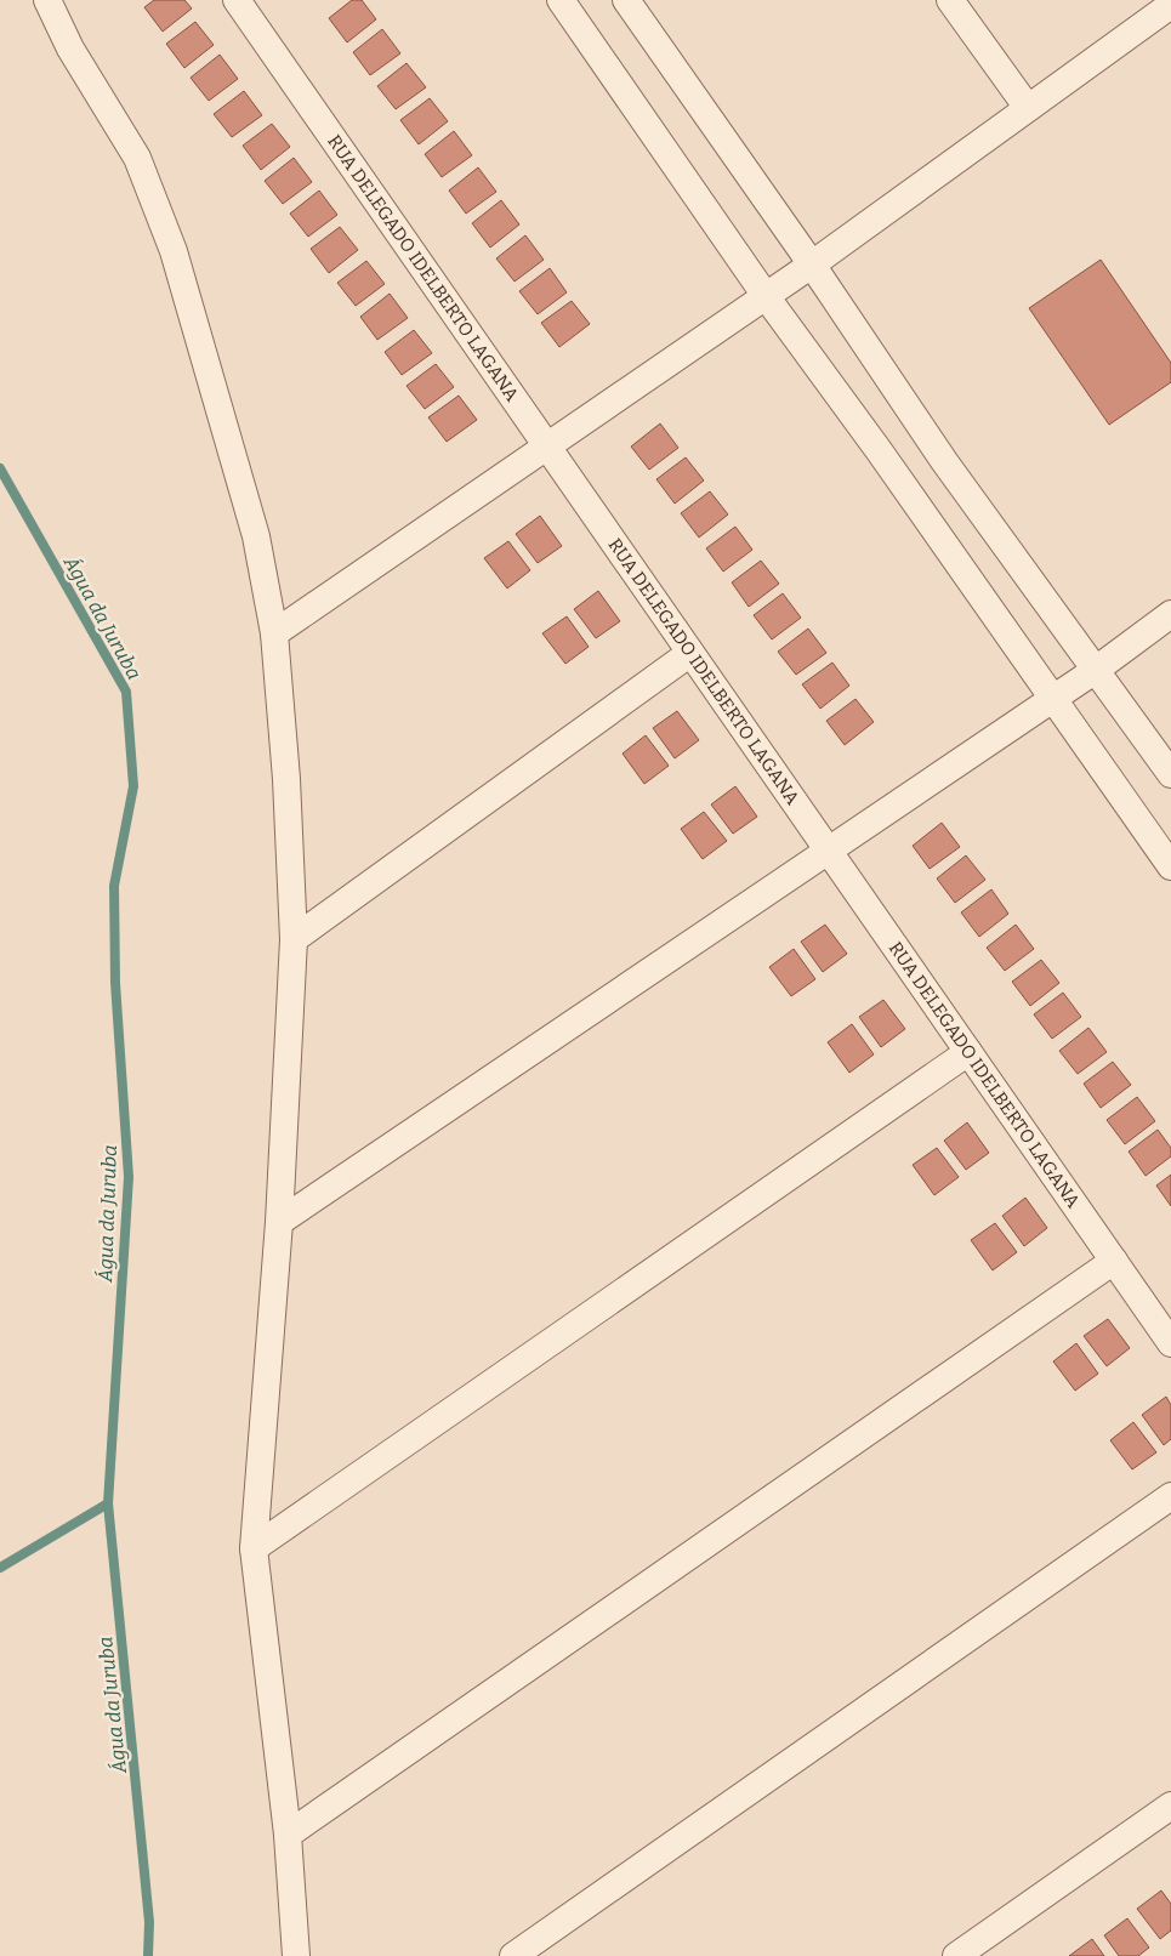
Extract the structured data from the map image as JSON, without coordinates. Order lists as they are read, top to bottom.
{
  "streets": {
    "street": ["RUA DELEGADO IDELBERTO LAGANA"]
  },
  "water": ["Água da Juruba"]
}
